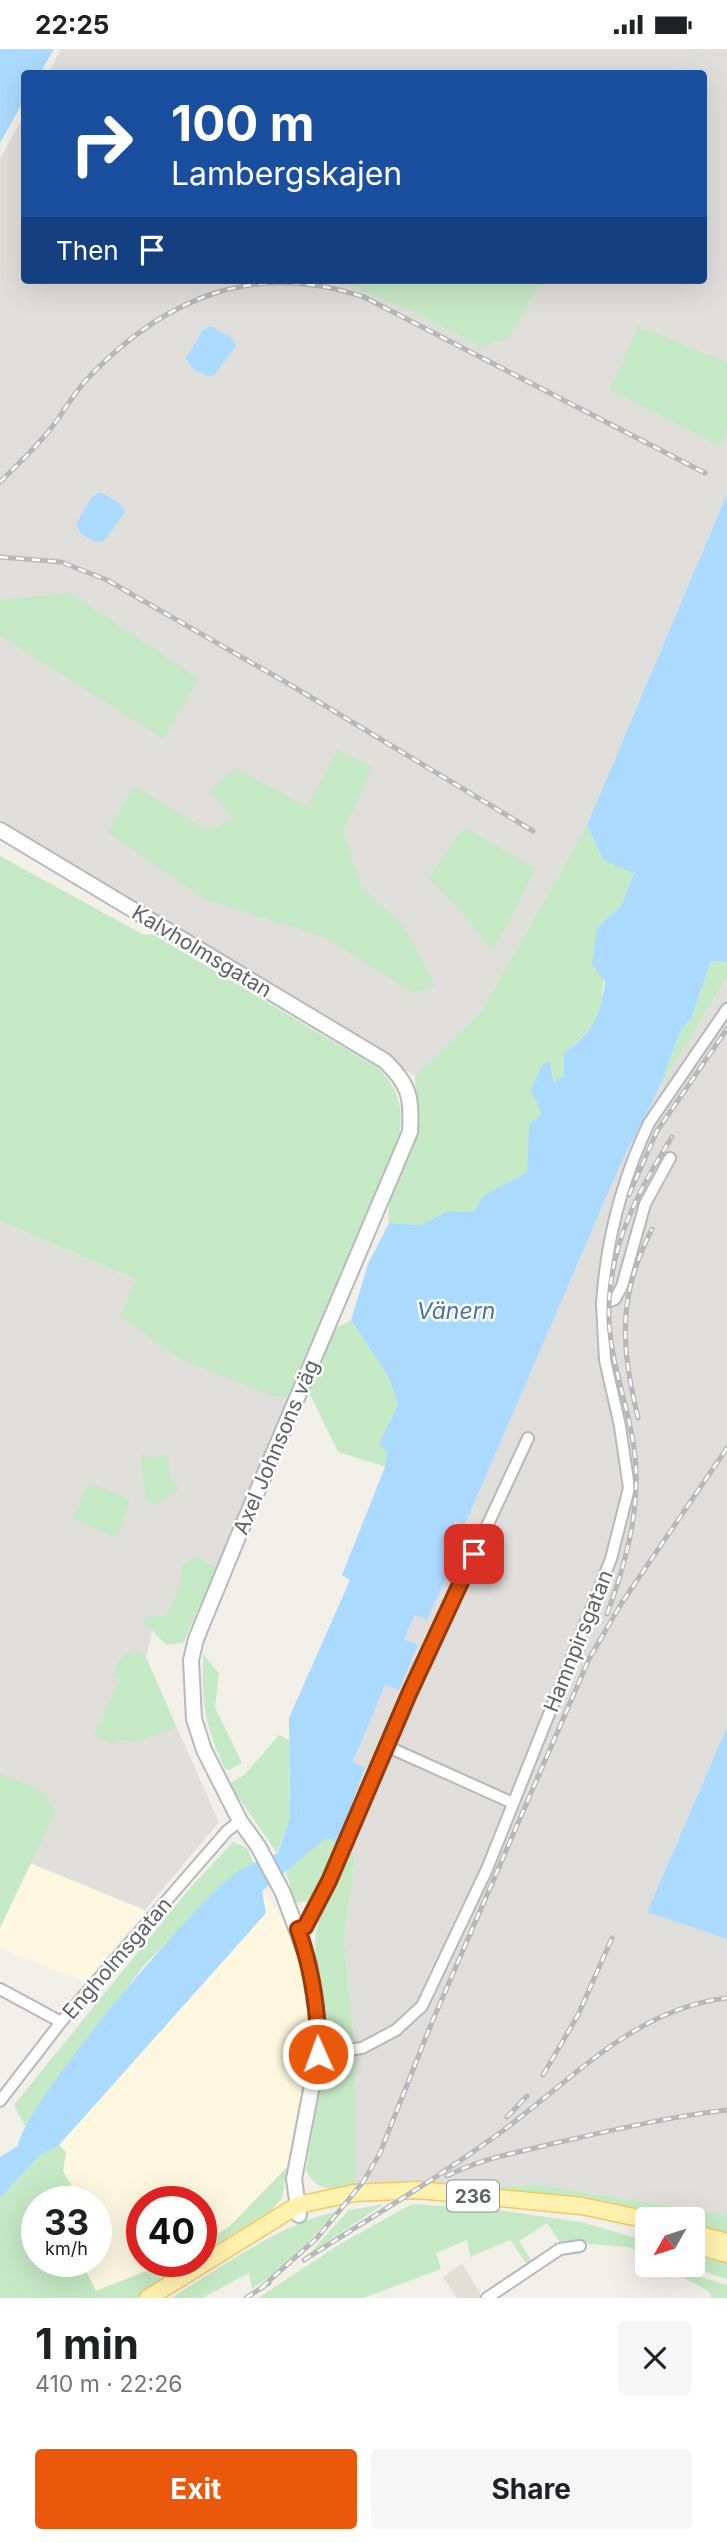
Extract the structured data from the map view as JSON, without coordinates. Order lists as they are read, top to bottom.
{
  "streets": {
    "main road": ["236"],
    "street": [
      "Kalvholmsgatan",
      "Axel Johnsons väg",
      "Hamnpirsgatan",
      "Engholmsgatan"
    ]
  },
  "crossings": [
    ["Kalvholmsgatan", "Axel Johnsons väg"],
    ["Axel Johnsons väg", "Hamnpirsgatan"],
    ["Axel Johnsons väg", "Engholmsgatan"],
    ["Axel Johnsons väg", "236"]
  ],
  "water": ["Vänern"],
  "north": "bottom left",
  "page": {
    "status": "22:25",
    "turn": ["100 m", "Lambergskajen"],
    "then": "Then",
    "speed": "33 km/h",
    "limit": "40",
    "heading": ["1 min", "410 m · 22:26"],
    "buttons": ["Exit", "Share"]
  }
}
